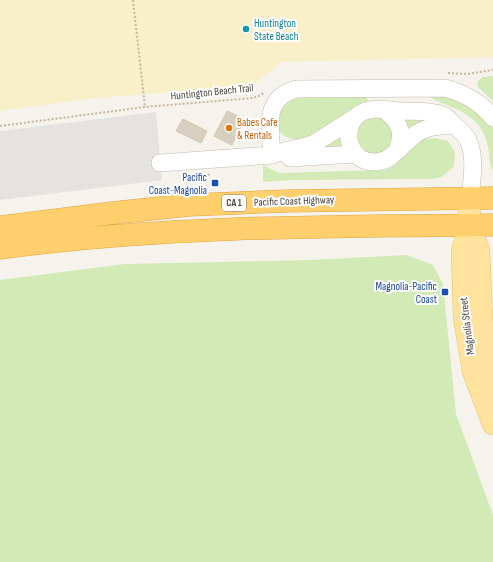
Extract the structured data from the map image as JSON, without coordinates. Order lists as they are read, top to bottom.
{
  "streets": {
    "highway": ["Pacific Coast Highway", "CA 1"],
    "main road": ["Magnolia Street"],
    "path": ["Huntington Beach Trail"]
  },
  "crossings": [
    ["Pacific Coast Highway", "Magnolia Street"]
  ],
  "places": {
    "other": ["Huntington State Beach", "Babes Cafe & Rentals"],
    "transit": ["Pacific Coast-Magnolia", "Magnolia-Pacific Coast"]
  }
}
